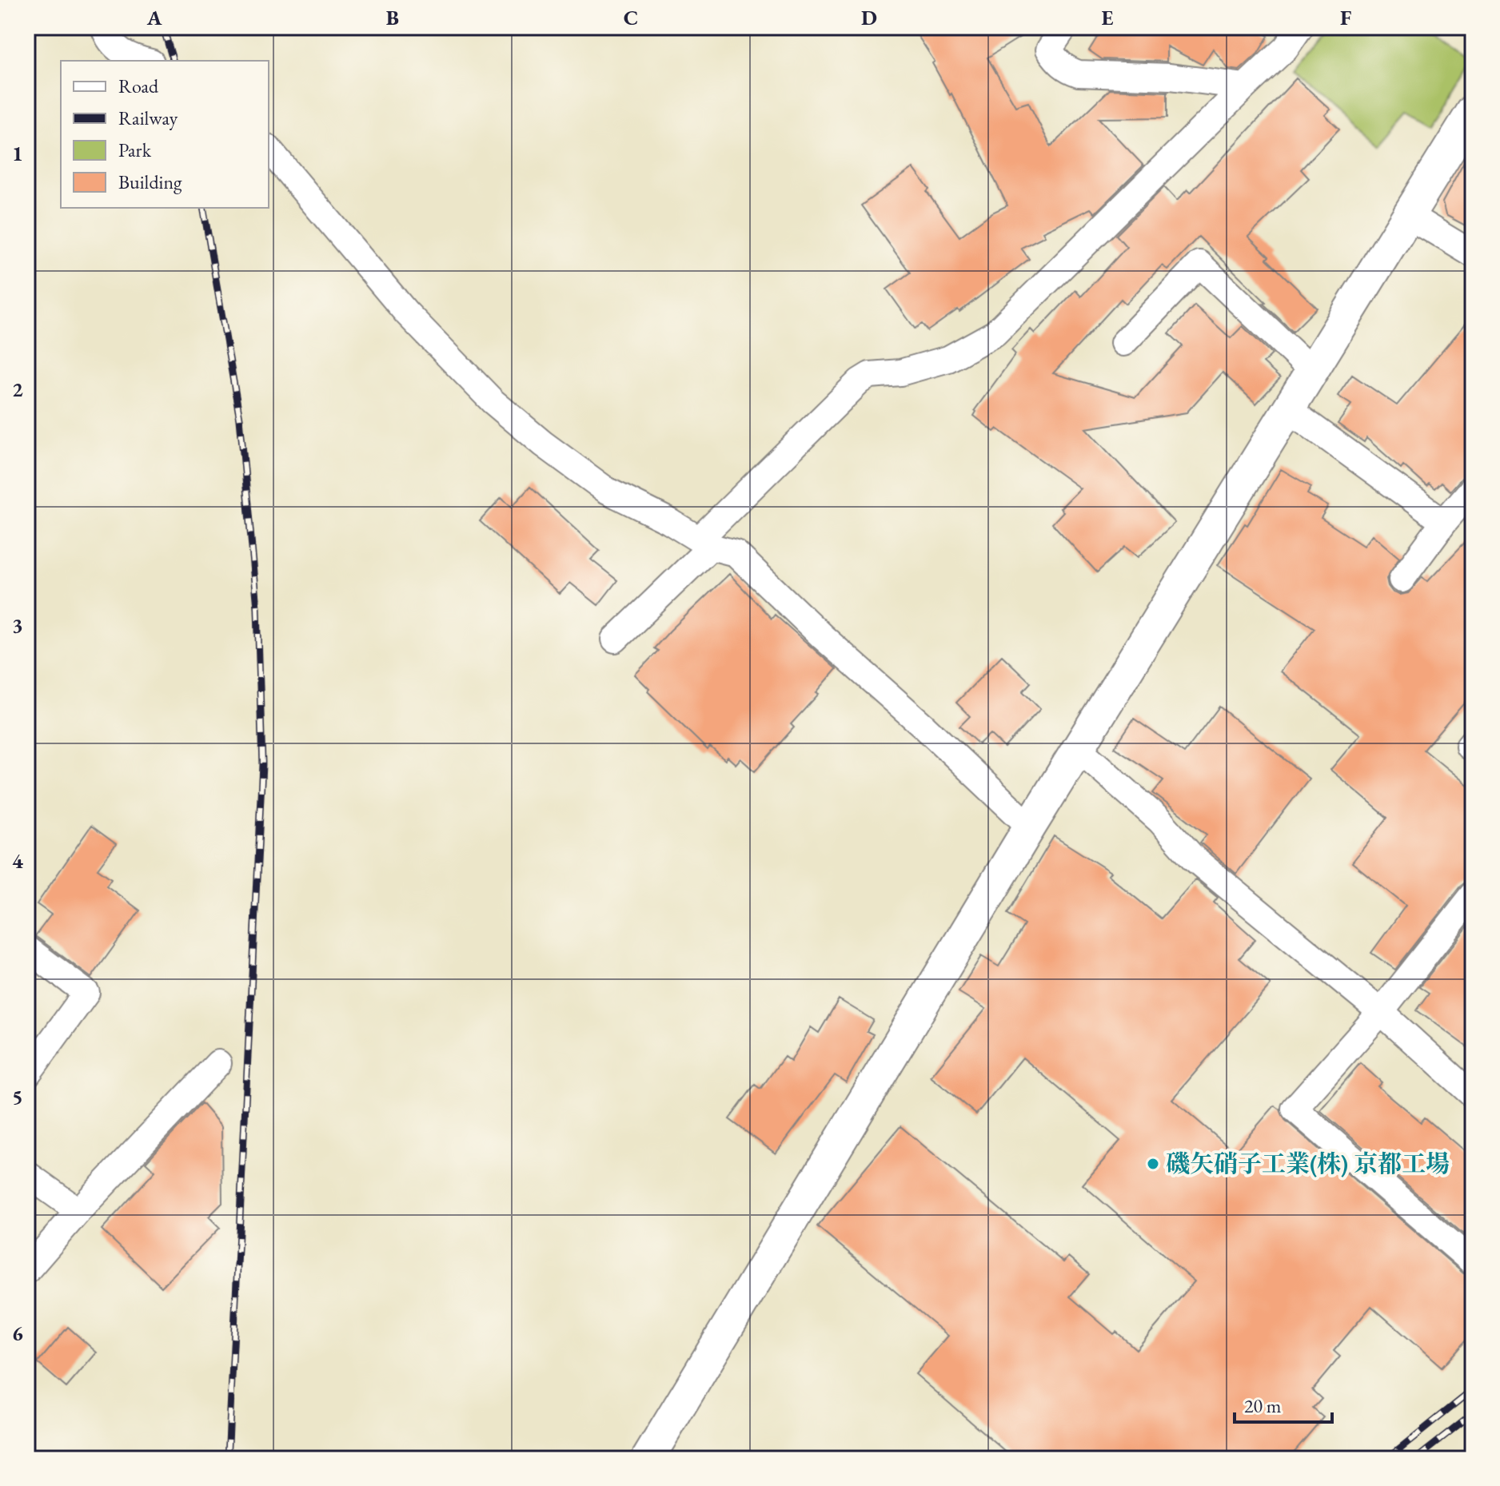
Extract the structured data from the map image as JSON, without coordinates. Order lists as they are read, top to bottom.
{
  "places": ["磯矢硝子工業(株) 京都工場"],
  "legend": [
    "Road",
    "Railway",
    "Park",
    "Building"
  ],
  "scale_bar": "20 m",
  "grid": {
    "columns": [
      "A",
      "B",
      "C",
      "D",
      "E",
      "F"
    ],
    "rows": [
      "1",
      "2",
      "3",
      "4",
      "5",
      "6"
    ]
  }
}
